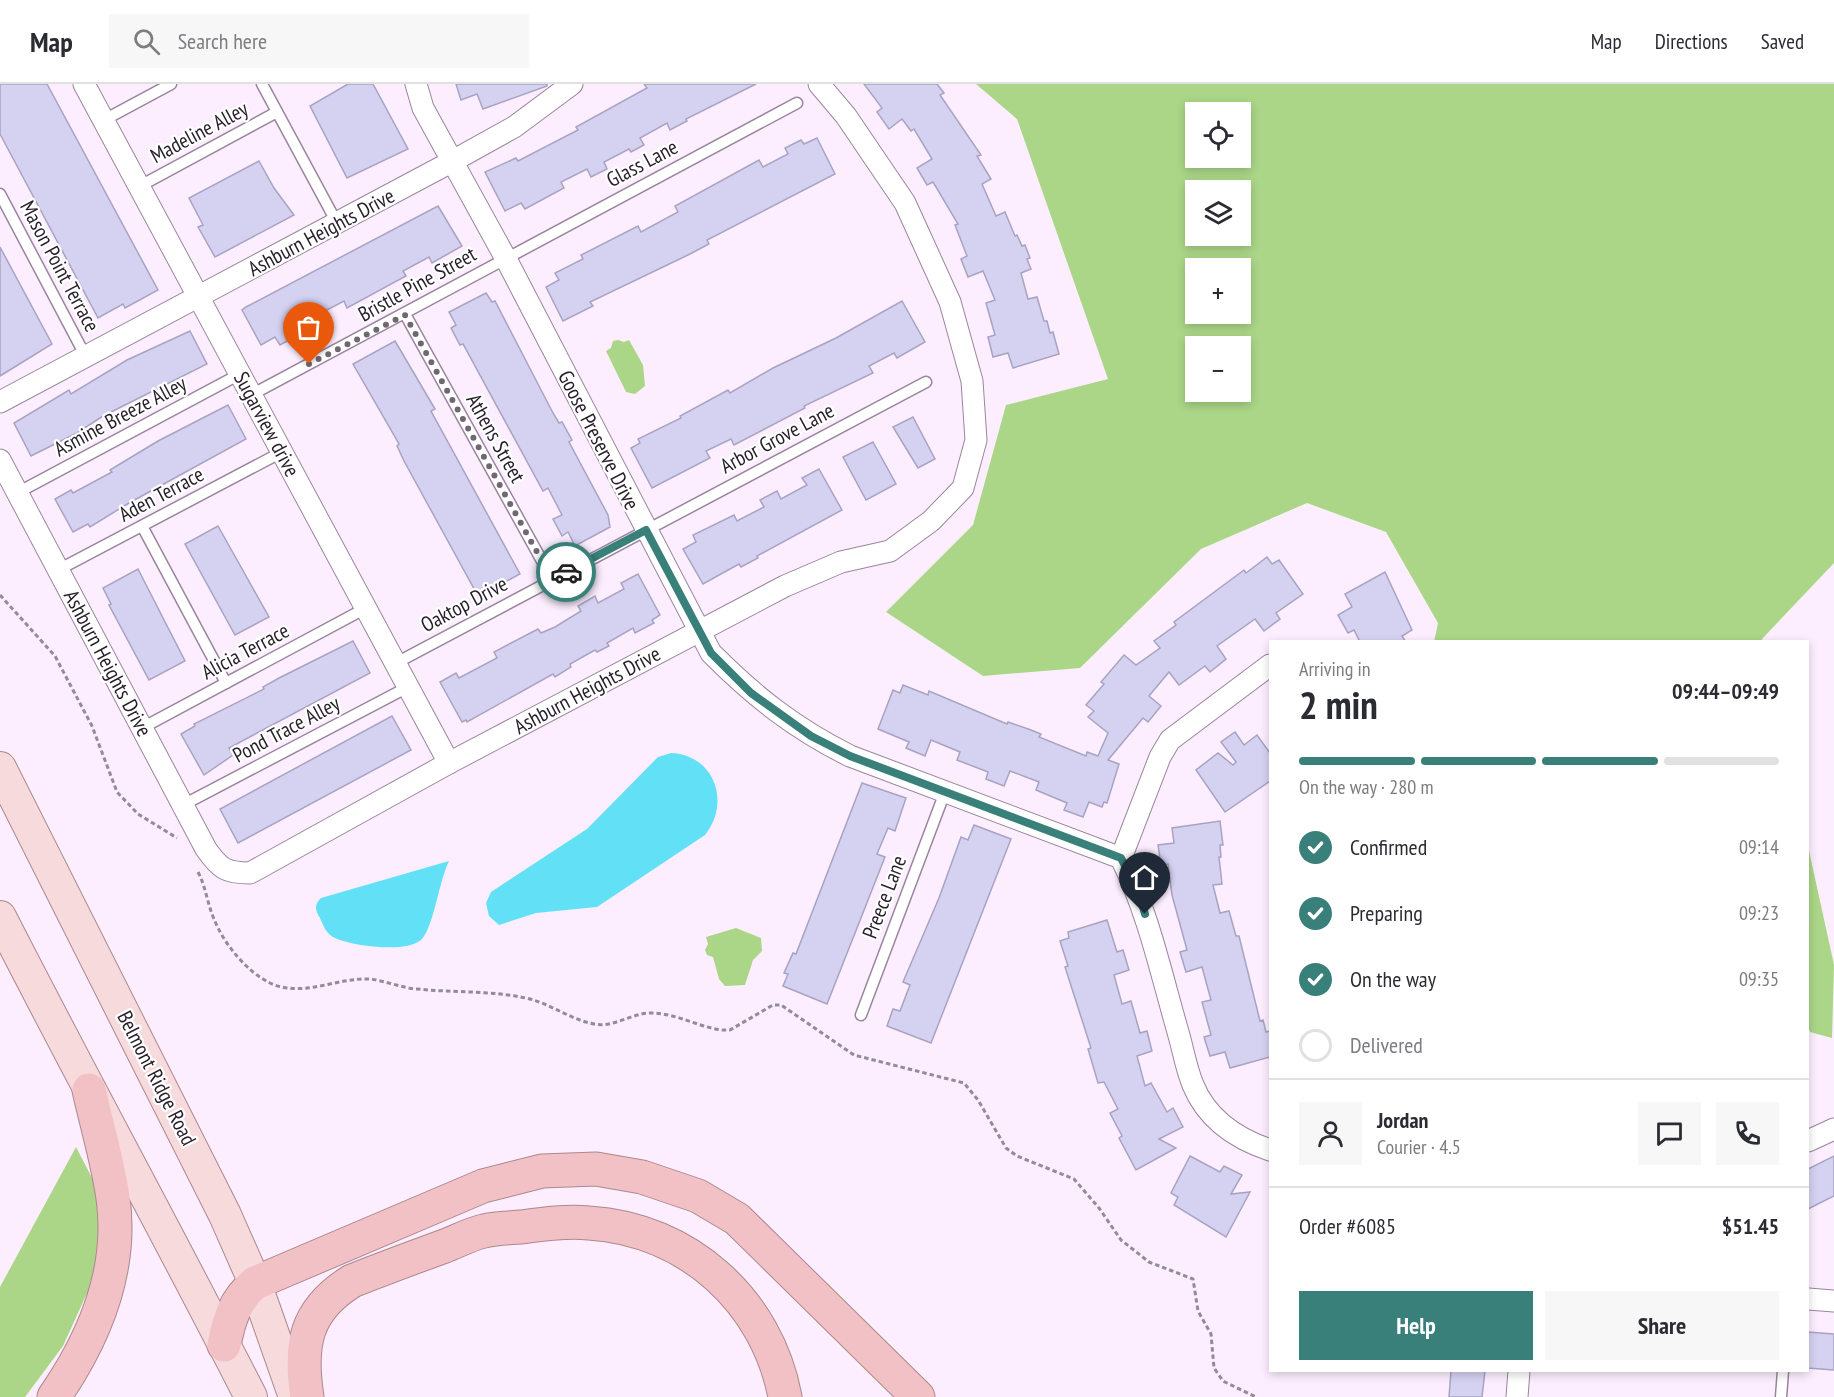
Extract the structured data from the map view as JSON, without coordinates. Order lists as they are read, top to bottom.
{
  "streets": {
    "main road": ["Belmont Ridge Road"],
    "street": ["Ashburn Heights Drive", "Sugarview drive", "Goose Preserve Drive"],
    "lane": [
      "Madeline Alley",
      "Glass Lane",
      "Mason Point Terrace",
      "Bristle Pine Street",
      "Asmine Breeze Alley",
      "Athens Street",
      "Arbor Grove Lane",
      "Aden Terrace",
      "Oaktop Drive",
      "Alicia Terrace",
      "Pond Trace Alley",
      "Preece Lane"
    ]
  },
  "crossings": [
    ["Madeline Alley", "Sugarview drive"],
    ["Glass Lane", "Bristle Pine Street"],
    ["Glass Lane", "Goose Preserve Drive"],
    ["Ashburn Heights Drive", "Mason Point Terrace"],
    ["Ashburn Heights Drive", "Asmine Breeze Alley"],
    ["Ashburn Heights Drive", "Sugarview drive"],
    ["Ashburn Heights Drive", "Goose Preserve Drive"],
    ["Ashburn Heights Drive", "Aden Terrace"],
    ["Ashburn Heights Drive", "Alicia Terrace"],
    ["Ashburn Heights Drive", "Pond Trace Alley"],
    ["Bristle Pine Street", "Sugarview drive"],
    ["Bristle Pine Street", "Athens Street"],
    ["Bristle Pine Street", "Goose Preserve Drive"],
    ["Asmine Breeze Alley", "Sugarview drive"],
    ["Sugarview drive", "Aden Terrace"],
    ["Sugarview drive", "Oaktop Drive"],
    ["Sugarview drive", "Alicia Terrace"],
    ["Sugarview drive", "Pond Trace Alley"],
    ["Athens Street", "Oaktop Drive"],
    ["Arbor Grove Lane", "Goose Preserve Drive"],
    ["Arbor Grove Lane", "Oaktop Drive"],
    ["Goose Preserve Drive", "Oaktop Drive"],
    ["Goose Preserve Drive", "Preece Lane"]
  ],
  "page": {
    "header": "Map",
    "search": "Search here",
    "nav": ["Map", "Directions", "Saved"],
    "map_buttons": ["+", "−"],
    "heading": ["2 min", "Arriving in", "09:44–09:49"],
    "panel": [
      "Jordan",
      "Courier · 4.5",
      "Order #6085",
      "$51.45"
    ],
    "bar": "On the way · 280 m",
    "list": [
      ["Confirmed", "09:14"],
      ["Preparing", "09:23"],
      ["On the way", "09:35"],
      "Delivered"
    ],
    "buttons": ["Help", "Share"]
  }
}
